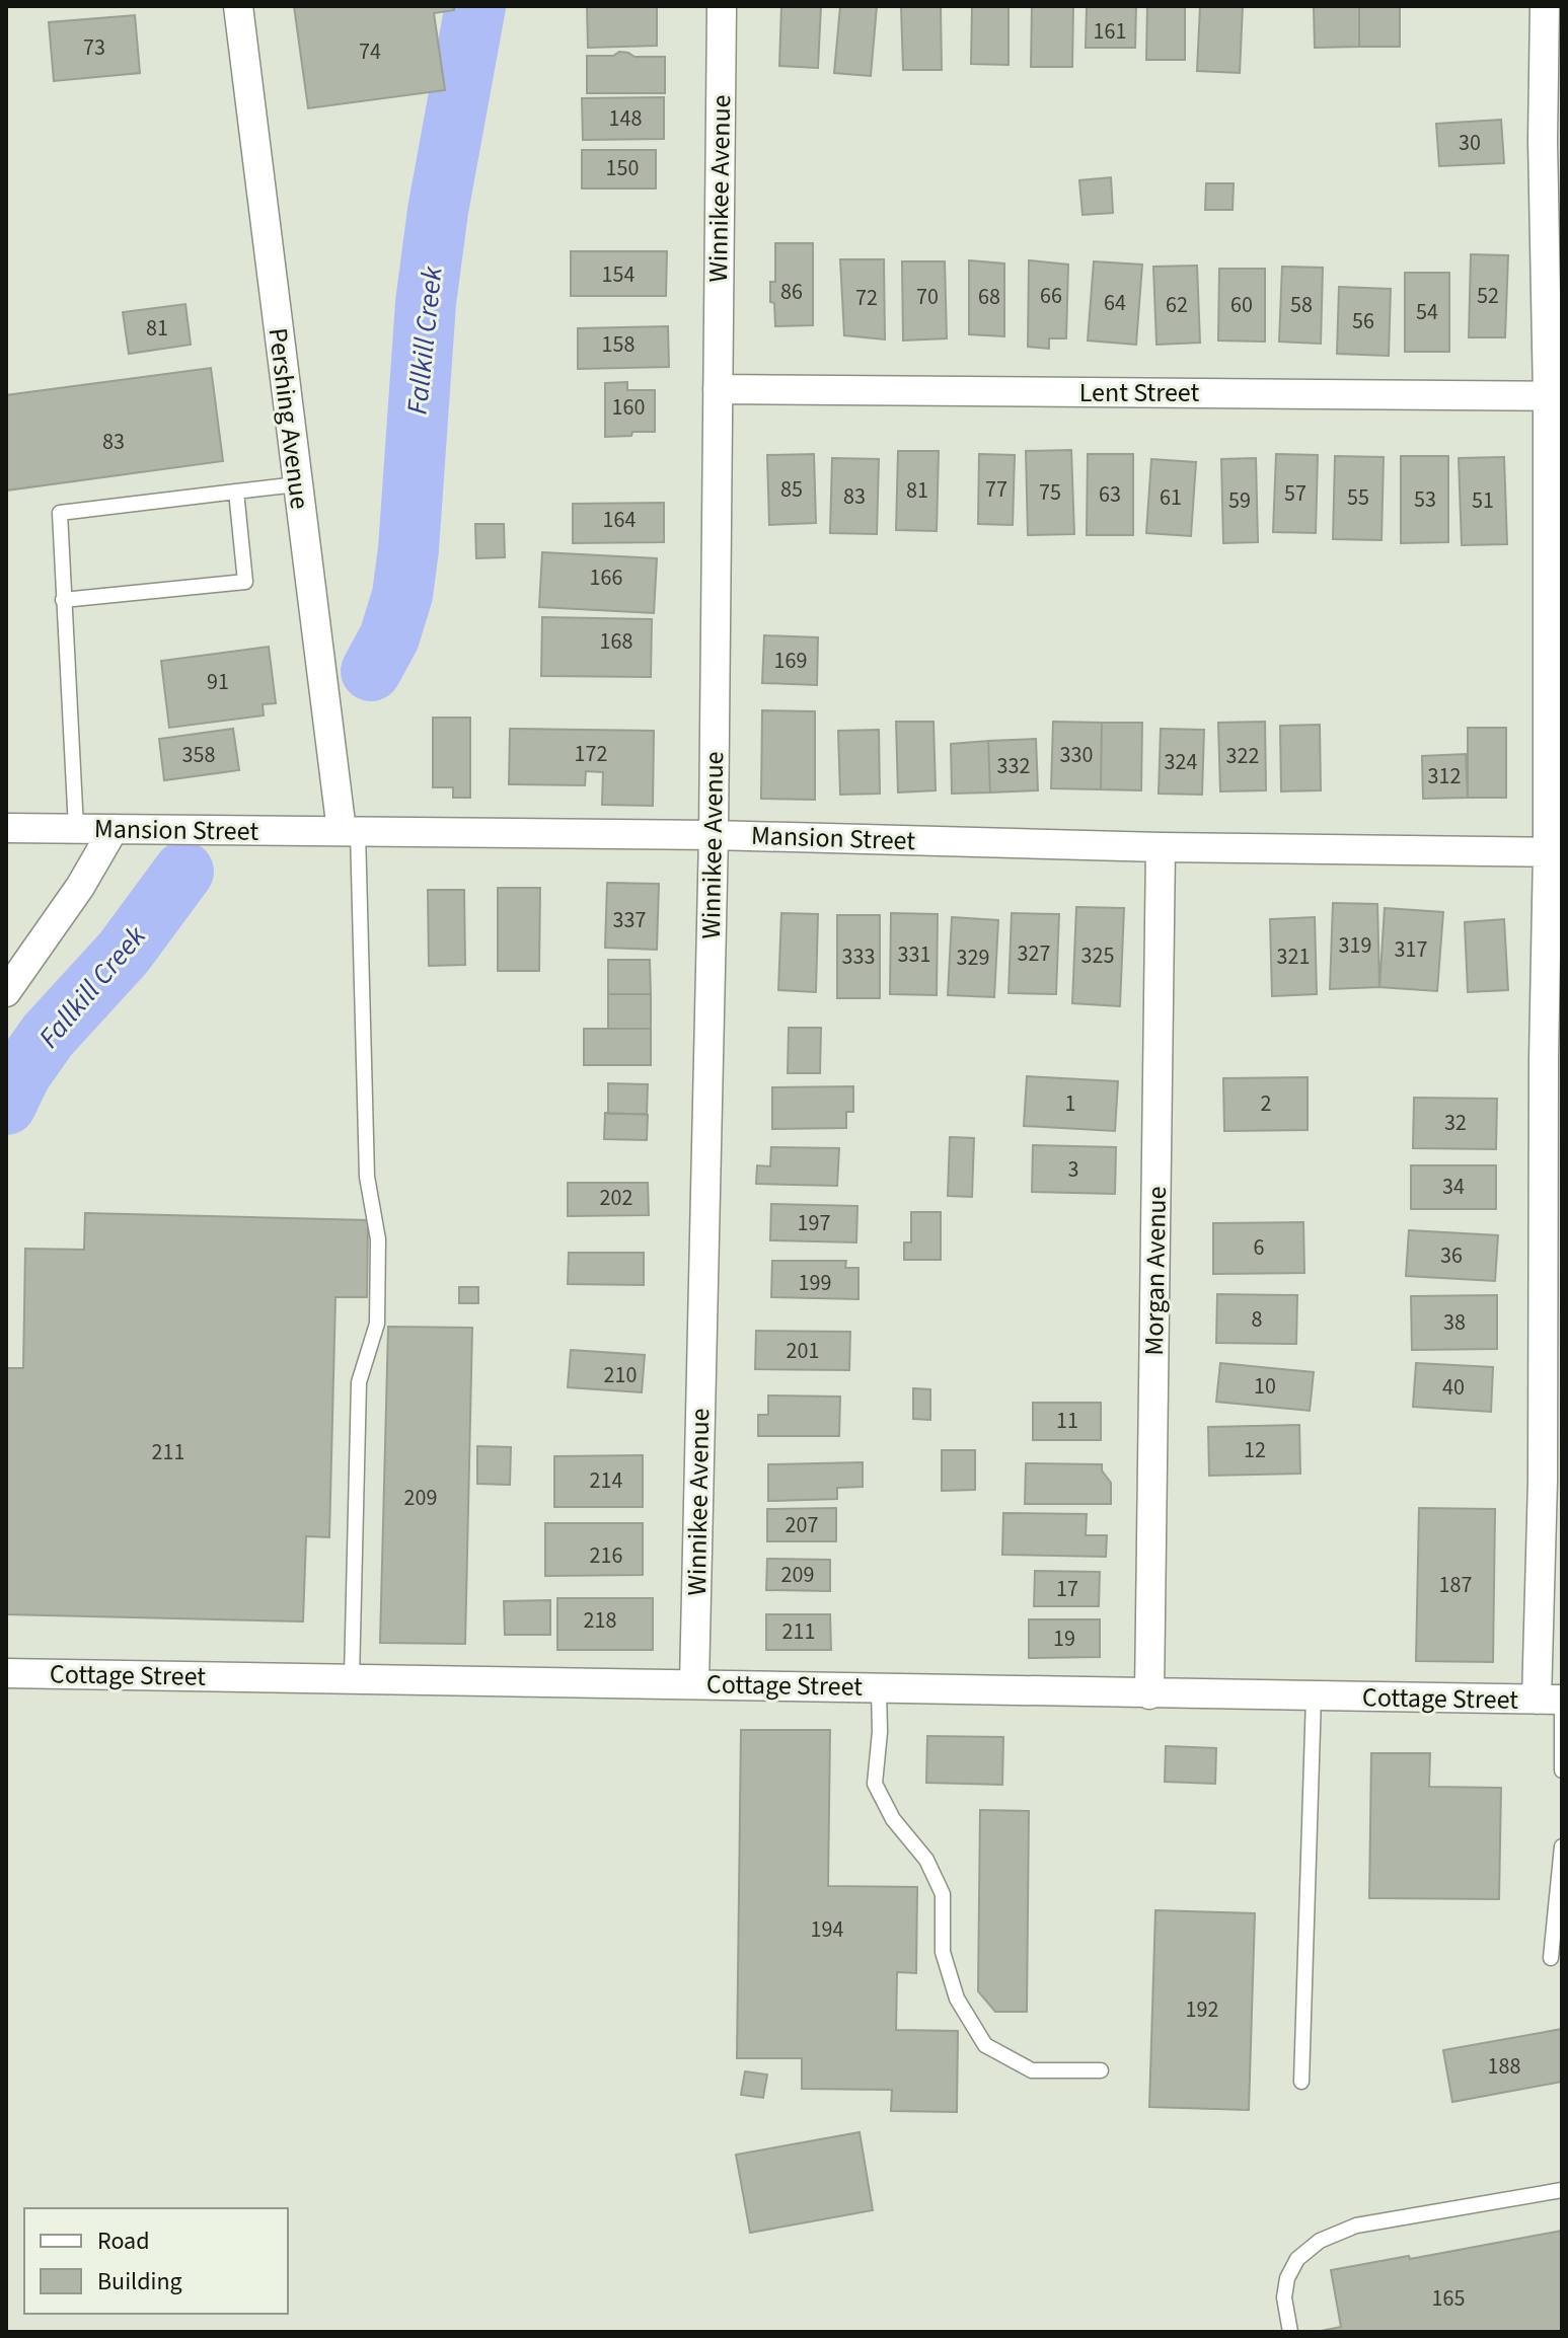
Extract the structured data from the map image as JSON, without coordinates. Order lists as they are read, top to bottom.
{
  "streets": {
    "street": [
      "Winnikee Avenue",
      "Lent Street",
      "Pershing Avenue",
      "Mansion Street",
      "Morgan Avenue",
      "Cottage Street"
    ]
  },
  "crossings": [
    ["Winnikee Avenue", "Lent Street"],
    ["Winnikee Avenue", "Mansion Street"],
    ["Winnikee Avenue", "Cottage Street"],
    ["Pershing Avenue", "Mansion Street"],
    ["Mansion Street", "Morgan Avenue"],
    ["Morgan Avenue", "Cottage Street"]
  ],
  "water": ["Fallkill Creek"],
  "house_numbers": [
    "161",
    "73",
    "74",
    "148",
    "30",
    "150",
    "154",
    "86",
    "66",
    "52",
    "70",
    "68",
    "72",
    "64",
    "62",
    "60",
    "58",
    "54",
    "56",
    "81",
    "158",
    "160",
    "83",
    "85",
    "77",
    "81",
    "75",
    "57",
    "63",
    "83",
    "61",
    "55",
    "53",
    "59",
    "51",
    "164",
    "166",
    "168",
    "169",
    "91",
    "172",
    "358",
    "330",
    "322",
    "324",
    "332",
    "312",
    "337",
    "319",
    "317",
    "327",
    "331",
    "325",
    "333",
    "321",
    "329",
    "1",
    "2",
    "32",
    "3",
    "34",
    "202",
    "197",
    "6",
    "36",
    "199",
    "8",
    "38",
    "201",
    "210",
    "10",
    "40",
    "11",
    "12",
    "211",
    "214",
    "209",
    "207",
    "216",
    "209",
    "187",
    "17",
    "218",
    "211",
    "19",
    "194",
    "192",
    "188",
    "165"
  ],
  "legend": ["Road", "Building"]
}
